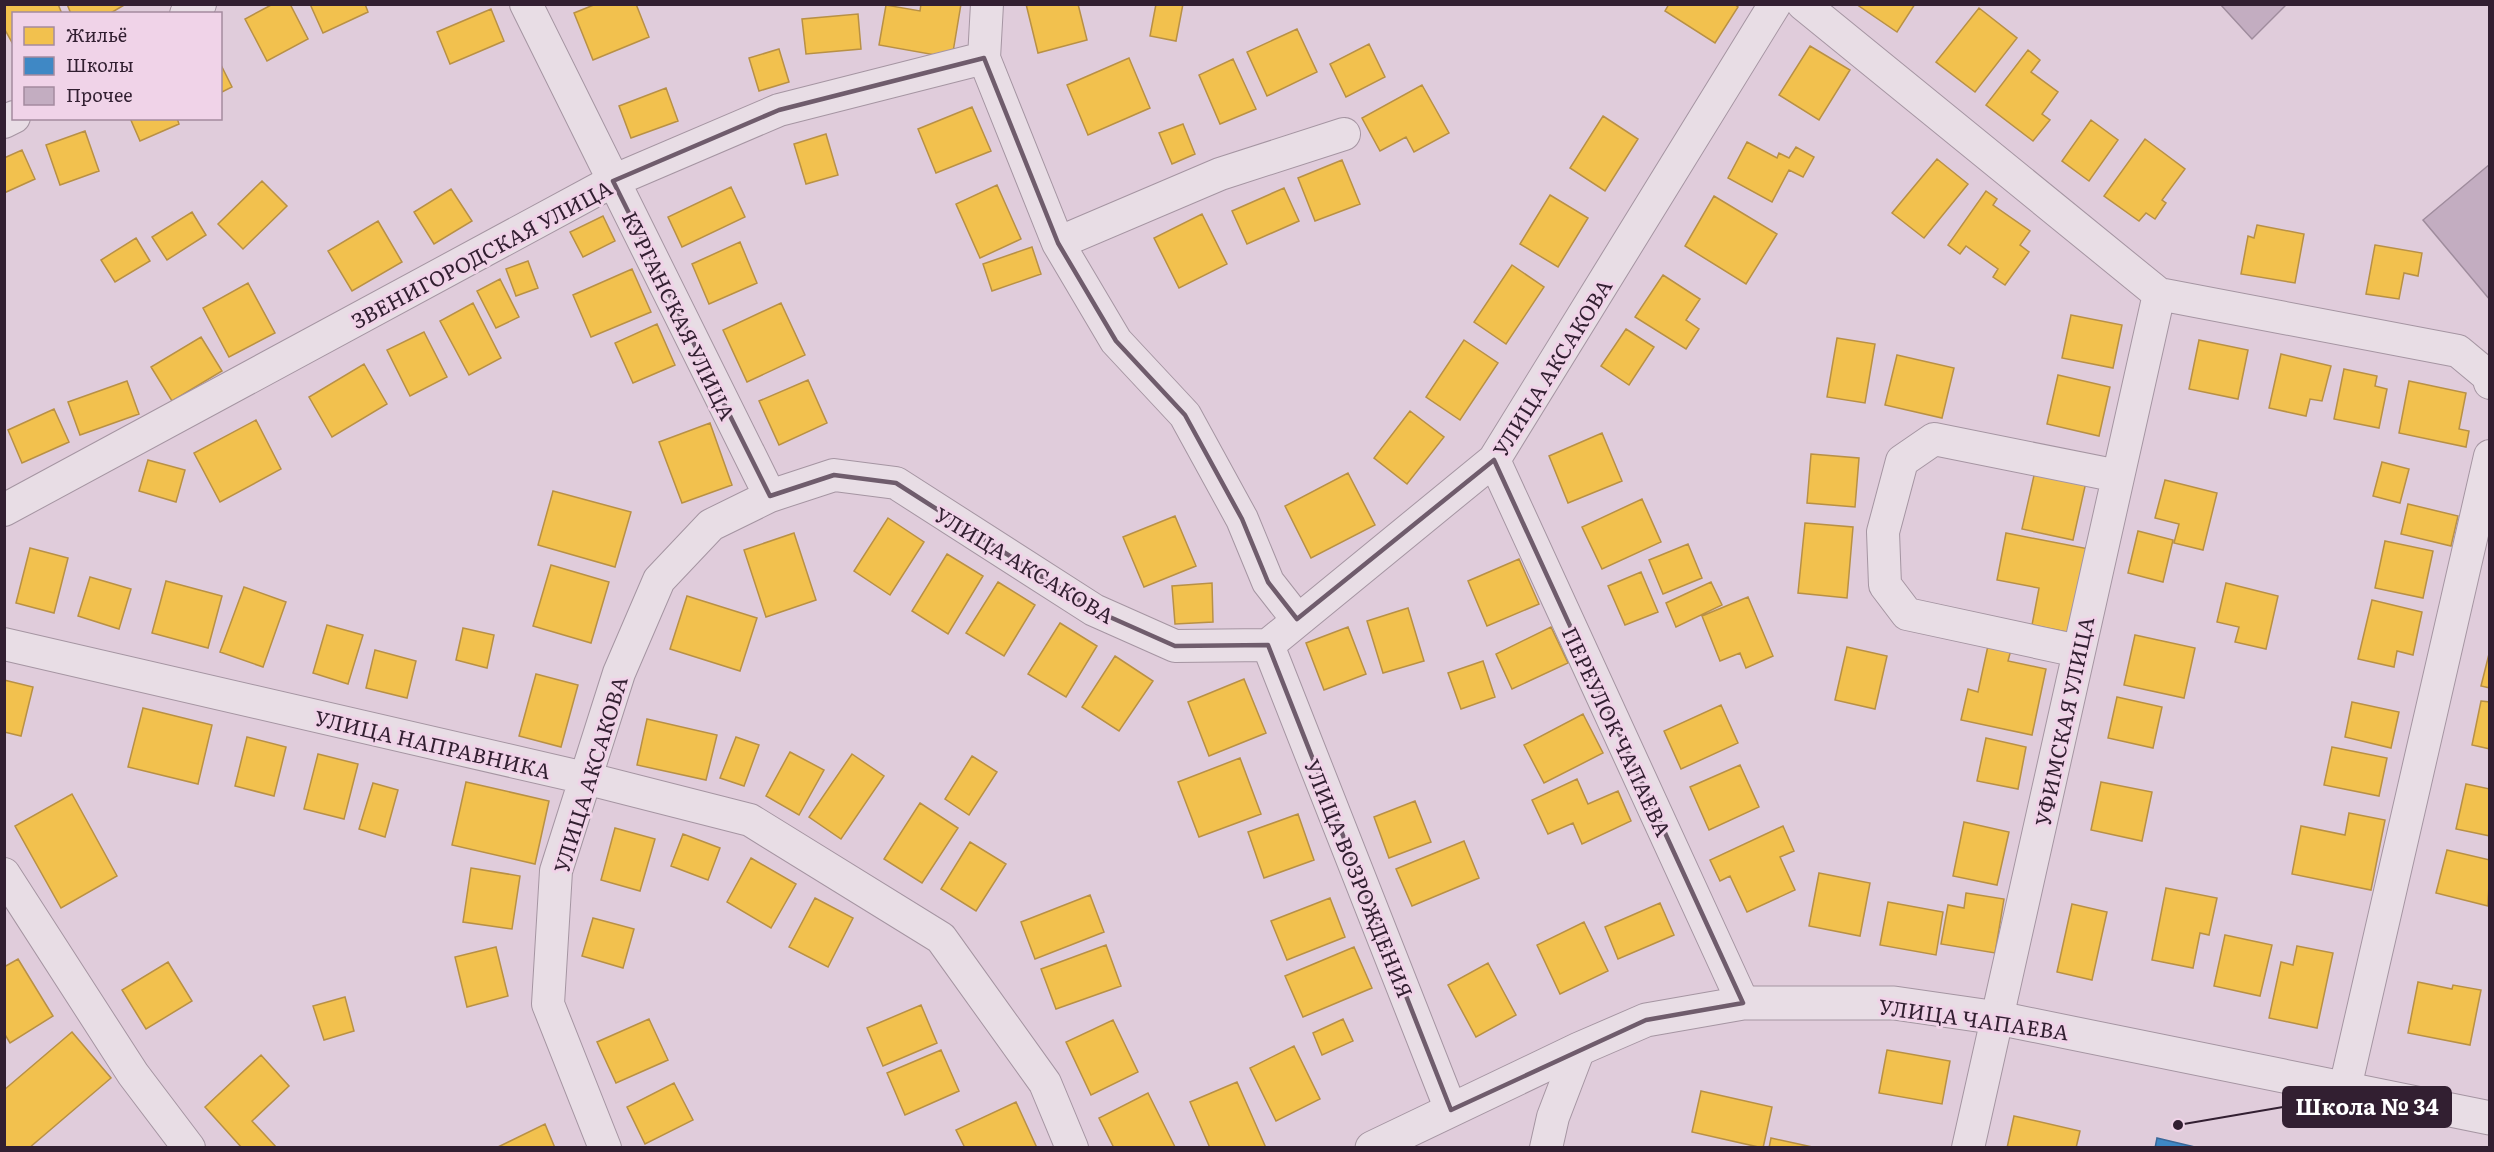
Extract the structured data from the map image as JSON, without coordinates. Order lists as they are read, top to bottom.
{
  "streets": {
    "street": [
      "ЗВЕНИГОРОДСКАЯ УЛИЦА",
      "КУРГАНСКАЯ УЛИЦА",
      "УЛИЦА АКСАКОВА",
      "УФИМСКАЯ УЛИЦА",
      "ПЕРЕУЛОК ЧАПАЕВА",
      "УЛИЦА НАПРАВНИКА",
      "УЛИЦА ВОЗРОЖДЕНИЯ",
      "УЛИЦА ЧАПАЕВА"
    ]
  },
  "crossings": [
    ["ЗВЕНИГОРОДСКАЯ УЛИЦА", "КУРГАНСКАЯ УЛИЦА"],
    ["КУРГАНСКАЯ УЛИЦА", "УЛИЦА АКСАКОВА"],
    ["УЛИЦА АКСАКОВА", "ПЕРЕУЛОК ЧАПАЕВА"],
    ["УЛИЦА АКСАКОВА", "УЛИЦА НАПРАВНИКА"],
    ["УЛИЦА АКСАКОВА", "УЛИЦА ВОЗРОЖДЕНИЯ"],
    ["УФИМСКАЯ УЛИЦА", "УЛИЦА ЧАПАЕВА"],
    ["ПЕРЕУЛОК ЧАПАЕВА", "УЛИЦА ЧАПАЕВА"],
    ["УЛИЦА ВОЗРОЖДЕНИЯ", "УЛИЦА ЧАПАЕВА"]
  ],
  "places": ["Школа № 34"],
  "legend": ["Жильё", "Школы", "Прочее"]
}
